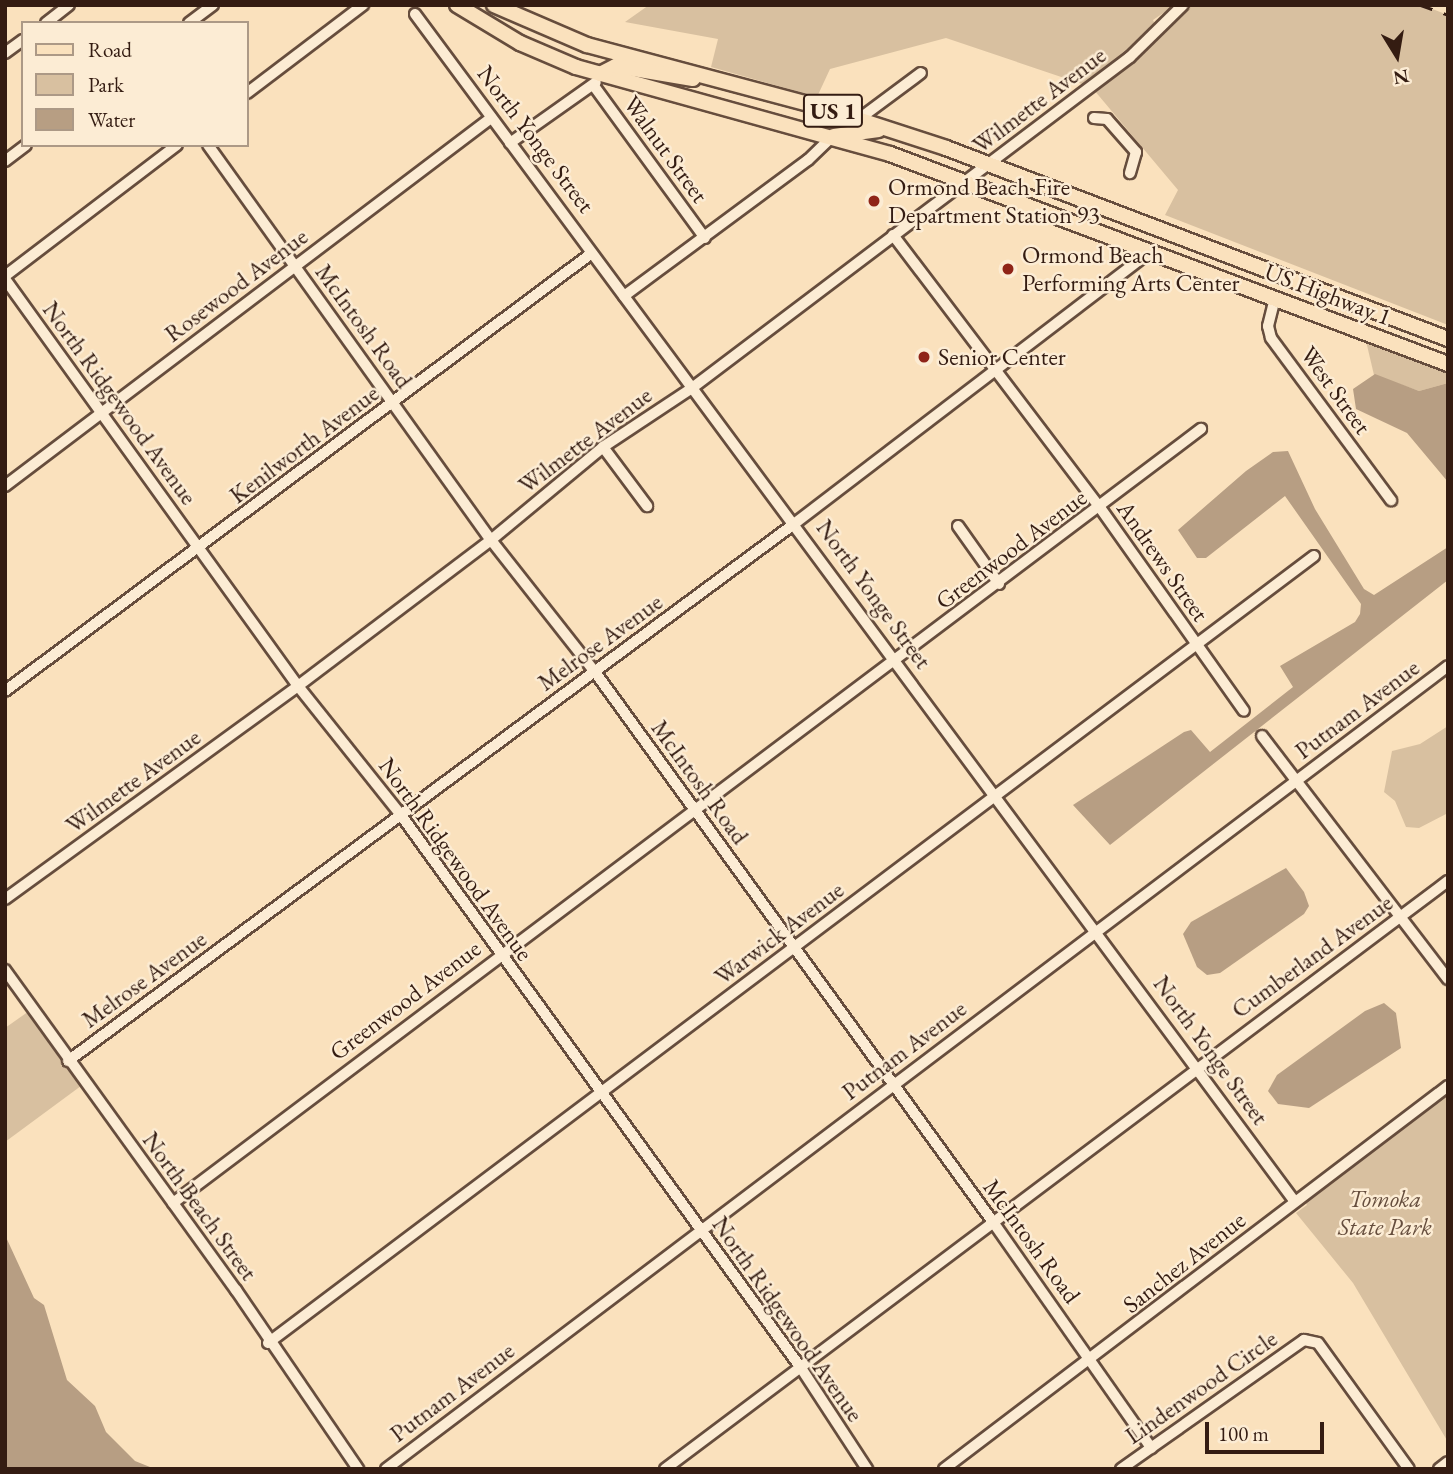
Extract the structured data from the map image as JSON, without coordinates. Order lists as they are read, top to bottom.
{
  "streets": {
    "main road": ["US 1", "North Yonge Street", "US Highway 1"],
    "street": [
      "Wilmette Avenue",
      "Walnut Street",
      "Rosewood Avenue",
      "McIntosh Road",
      "West Street",
      "North Ridgewood Avenue",
      "Kenilworth Avenue",
      "Greenwood Avenue",
      "Andrews Street",
      "Melrose Avenue",
      "Putnam Avenue",
      "Warwick Avenue",
      "Cumberland Avenue",
      "North Beach Street",
      "Sanchez Avenue",
      "Lindenwood Circle"
    ]
  },
  "crossings": [
    ["Wilmette Avenue", "North Yonge Street"],
    ["Wilmette Avenue", "US Highway 1"],
    ["Wilmette Avenue", "McIntosh Road"],
    ["Wilmette Avenue", "North Ridgewood Avenue"],
    ["Wilmette Avenue", "Andrews Street"],
    ["US 1", "US Highway 1"],
    ["North Yonge Street", "Walnut Street"],
    ["North Yonge Street", "Rosewood Avenue"],
    ["North Yonge Street", "US Highway 1"],
    ["North Yonge Street", "Kenilworth Avenue"],
    ["North Yonge Street", "Greenwood Avenue"],
    ["North Yonge Street", "Melrose Avenue"],
    ["North Yonge Street", "Putnam Avenue"],
    ["North Yonge Street", "Warwick Avenue"],
    ["North Yonge Street", "Cumberland Avenue"],
    ["North Yonge Street", "Sanchez Avenue"],
    ["Rosewood Avenue", "McIntosh Road"],
    ["Rosewood Avenue", "North Ridgewood Avenue"],
    ["US Highway 1", "West Street"],
    ["US Highway 1", "Melrose Avenue"],
    ["McIntosh Road", "Kenilworth Avenue"],
    ["McIntosh Road", "Greenwood Avenue"],
    ["McIntosh Road", "Melrose Avenue"],
    ["McIntosh Road", "Putnam Avenue"],
    ["McIntosh Road", "Warwick Avenue"],
    ["McIntosh Road", "Cumberland Avenue"],
    ["McIntosh Road", "Sanchez Avenue"],
    ["McIntosh Road", "Lindenwood Circle"],
    ["North Ridgewood Avenue", "Kenilworth Avenue"],
    ["North Ridgewood Avenue", "Greenwood Avenue"],
    ["North Ridgewood Avenue", "Melrose Avenue"],
    ["North Ridgewood Avenue", "Putnam Avenue"],
    ["North Ridgewood Avenue", "Warwick Avenue"],
    ["North Ridgewood Avenue", "Cumberland Avenue"],
    ["Greenwood Avenue", "Andrews Street"],
    ["Greenwood Avenue", "North Beach Street"],
    ["Andrews Street", "Melrose Avenue"],
    ["Andrews Street", "Warwick Avenue"],
    ["Melrose Avenue", "North Beach Street"],
    ["Warwick Avenue", "North Beach Street"]
  ],
  "parks": ["Tomoka State Park"],
  "places": ["Ormond Beach Fire Department Station 93", "Ormond Beach Performing Arts Center", "Senior Center"],
  "legend": ["Road", "Park", "Water"],
  "scale_bar": "100 m",
  "north": "bottom"
}
